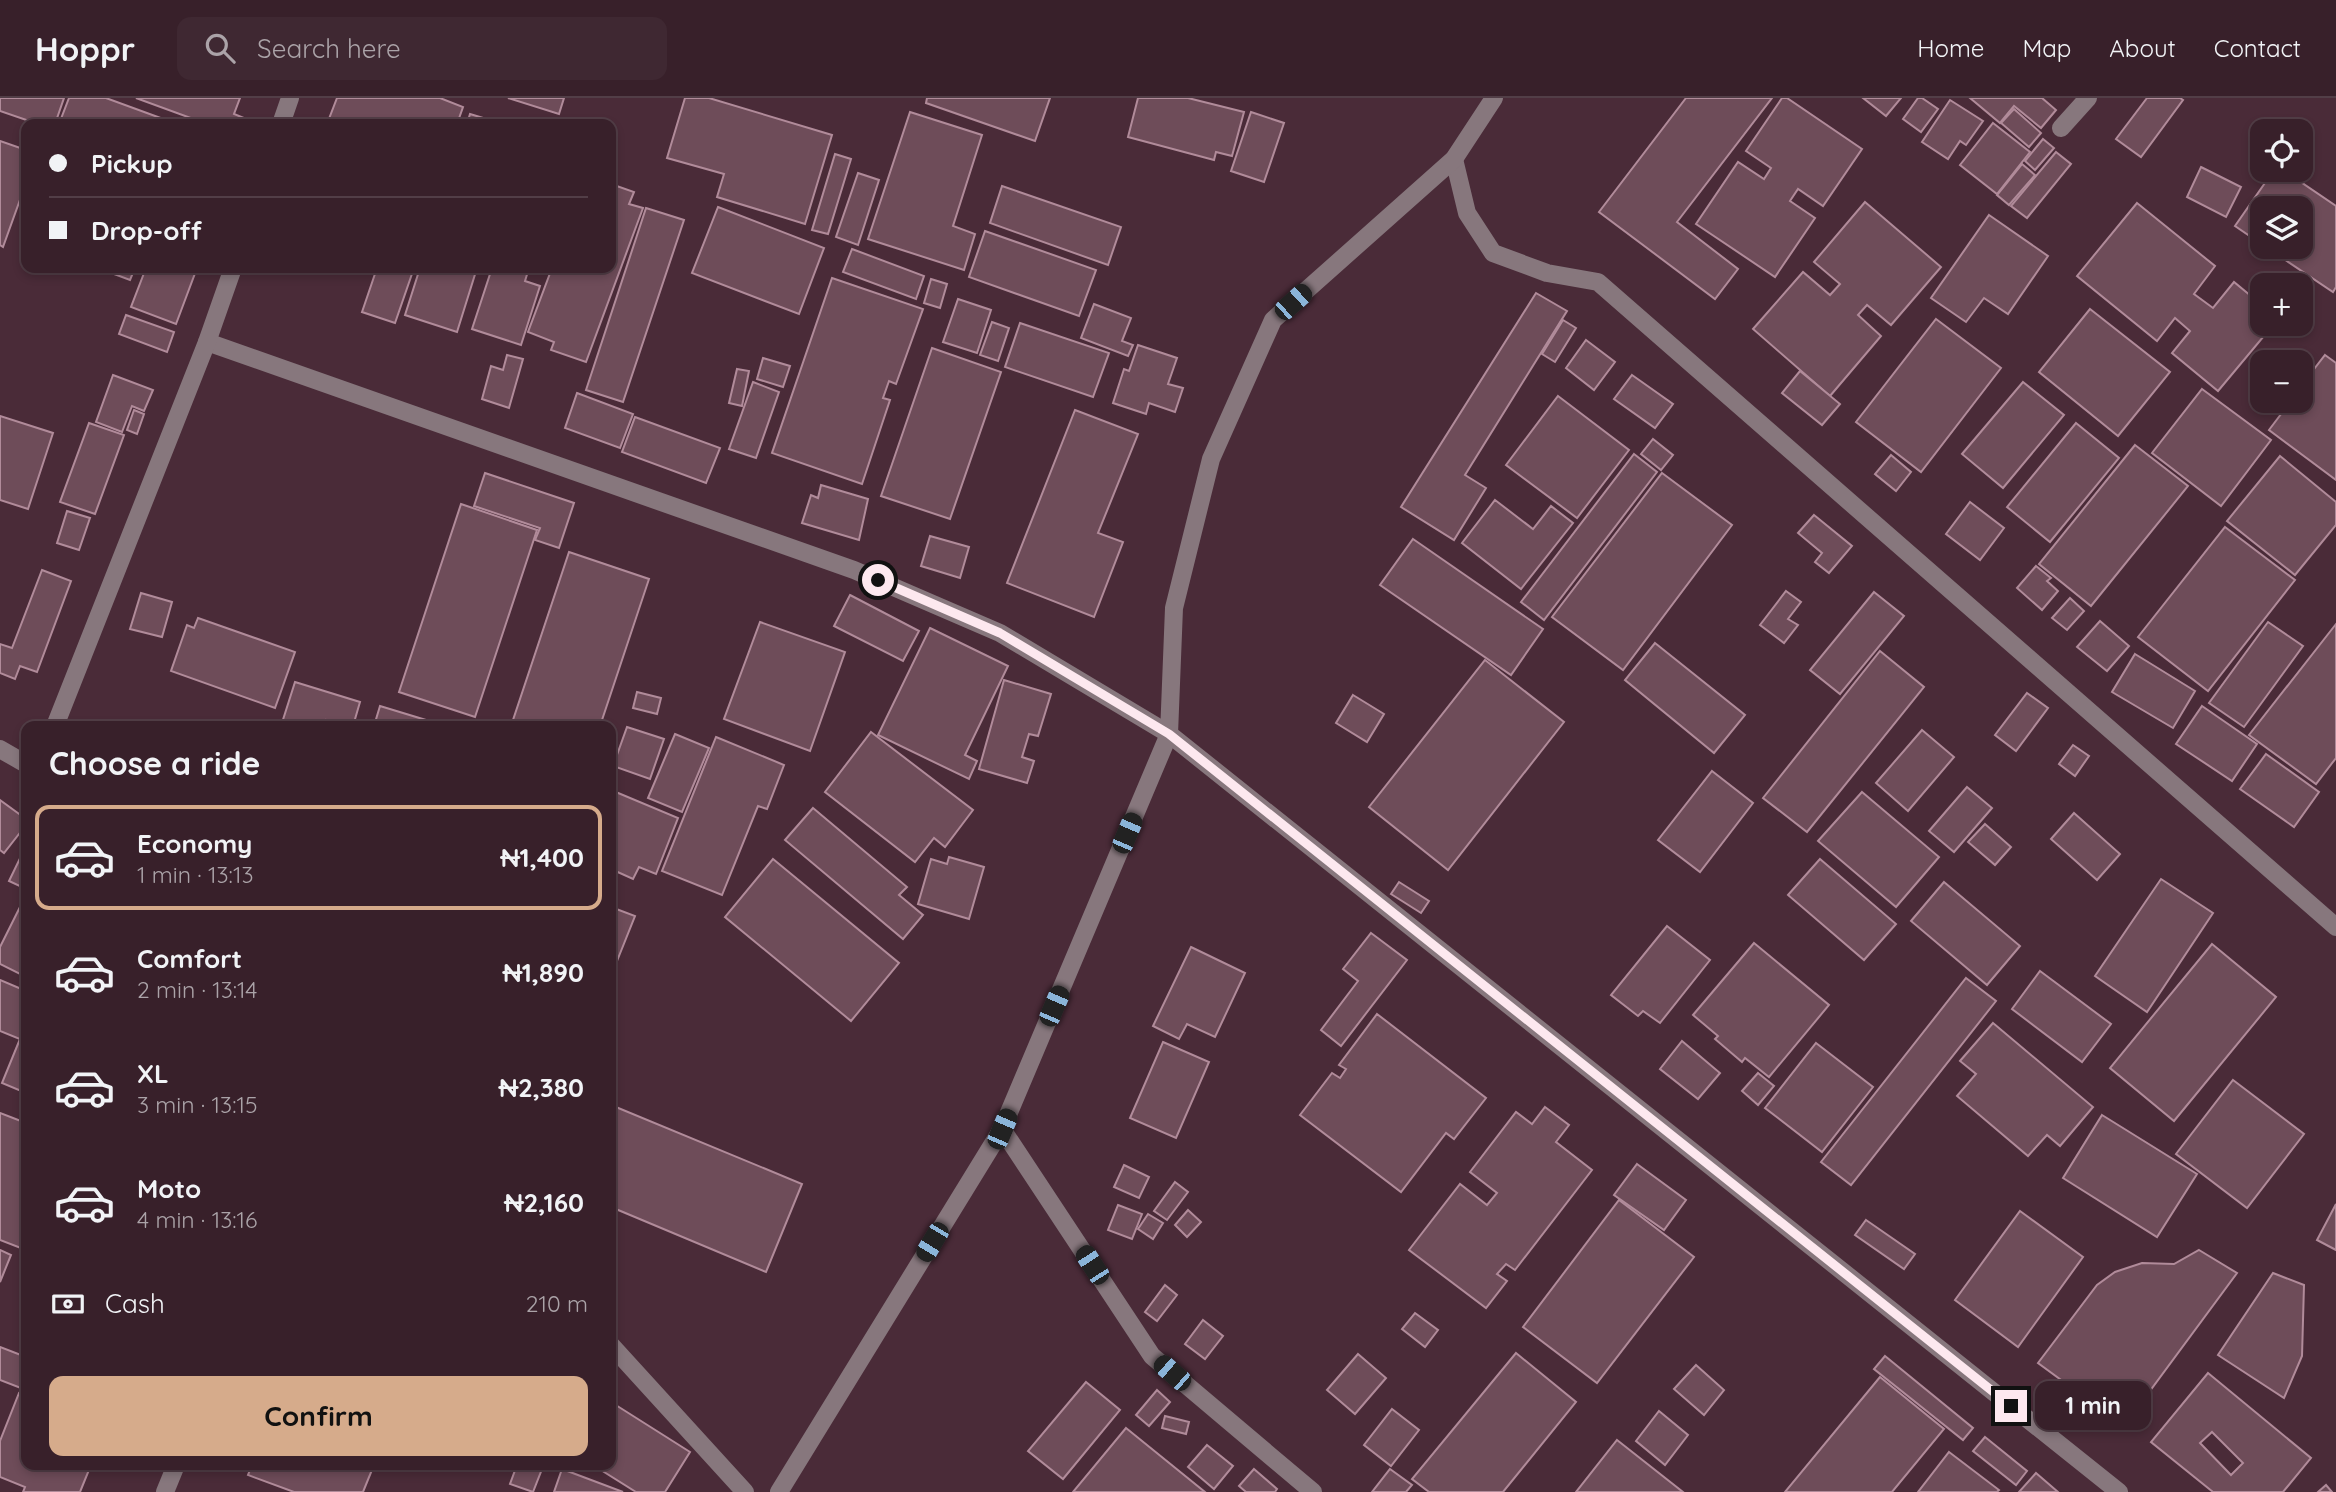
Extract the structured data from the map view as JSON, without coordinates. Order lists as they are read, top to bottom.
{
  "page": {
    "header": "Hoppr",
    "search": "Search here",
    "nav": [
      "Home",
      "Map",
      "About",
      "Contact"
    ],
    "map_buttons": ["+", "−"],
    "banner": ["Pickup", "Drop-off"],
    "heading": "Choose a ride",
    "list": [
      {
        "name": "Economy",
        "note": "1 min · 13:13",
        "value": "₦1,400"
      },
      {
        "name": "Comfort",
        "note": "2 min · 13:14",
        "value": "₦1,890"
      },
      {
        "name": "XL",
        "note": "3 min · 13:15",
        "value": "₦2,380"
      },
      {
        "name": "Moto",
        "note": "4 min · 13:16",
        "value": "₦2,160"
      }
    ],
    "pay": ["Cash", "210 m"],
    "buttons": "Confirm",
    "bubble": "1 min"
  }
}
